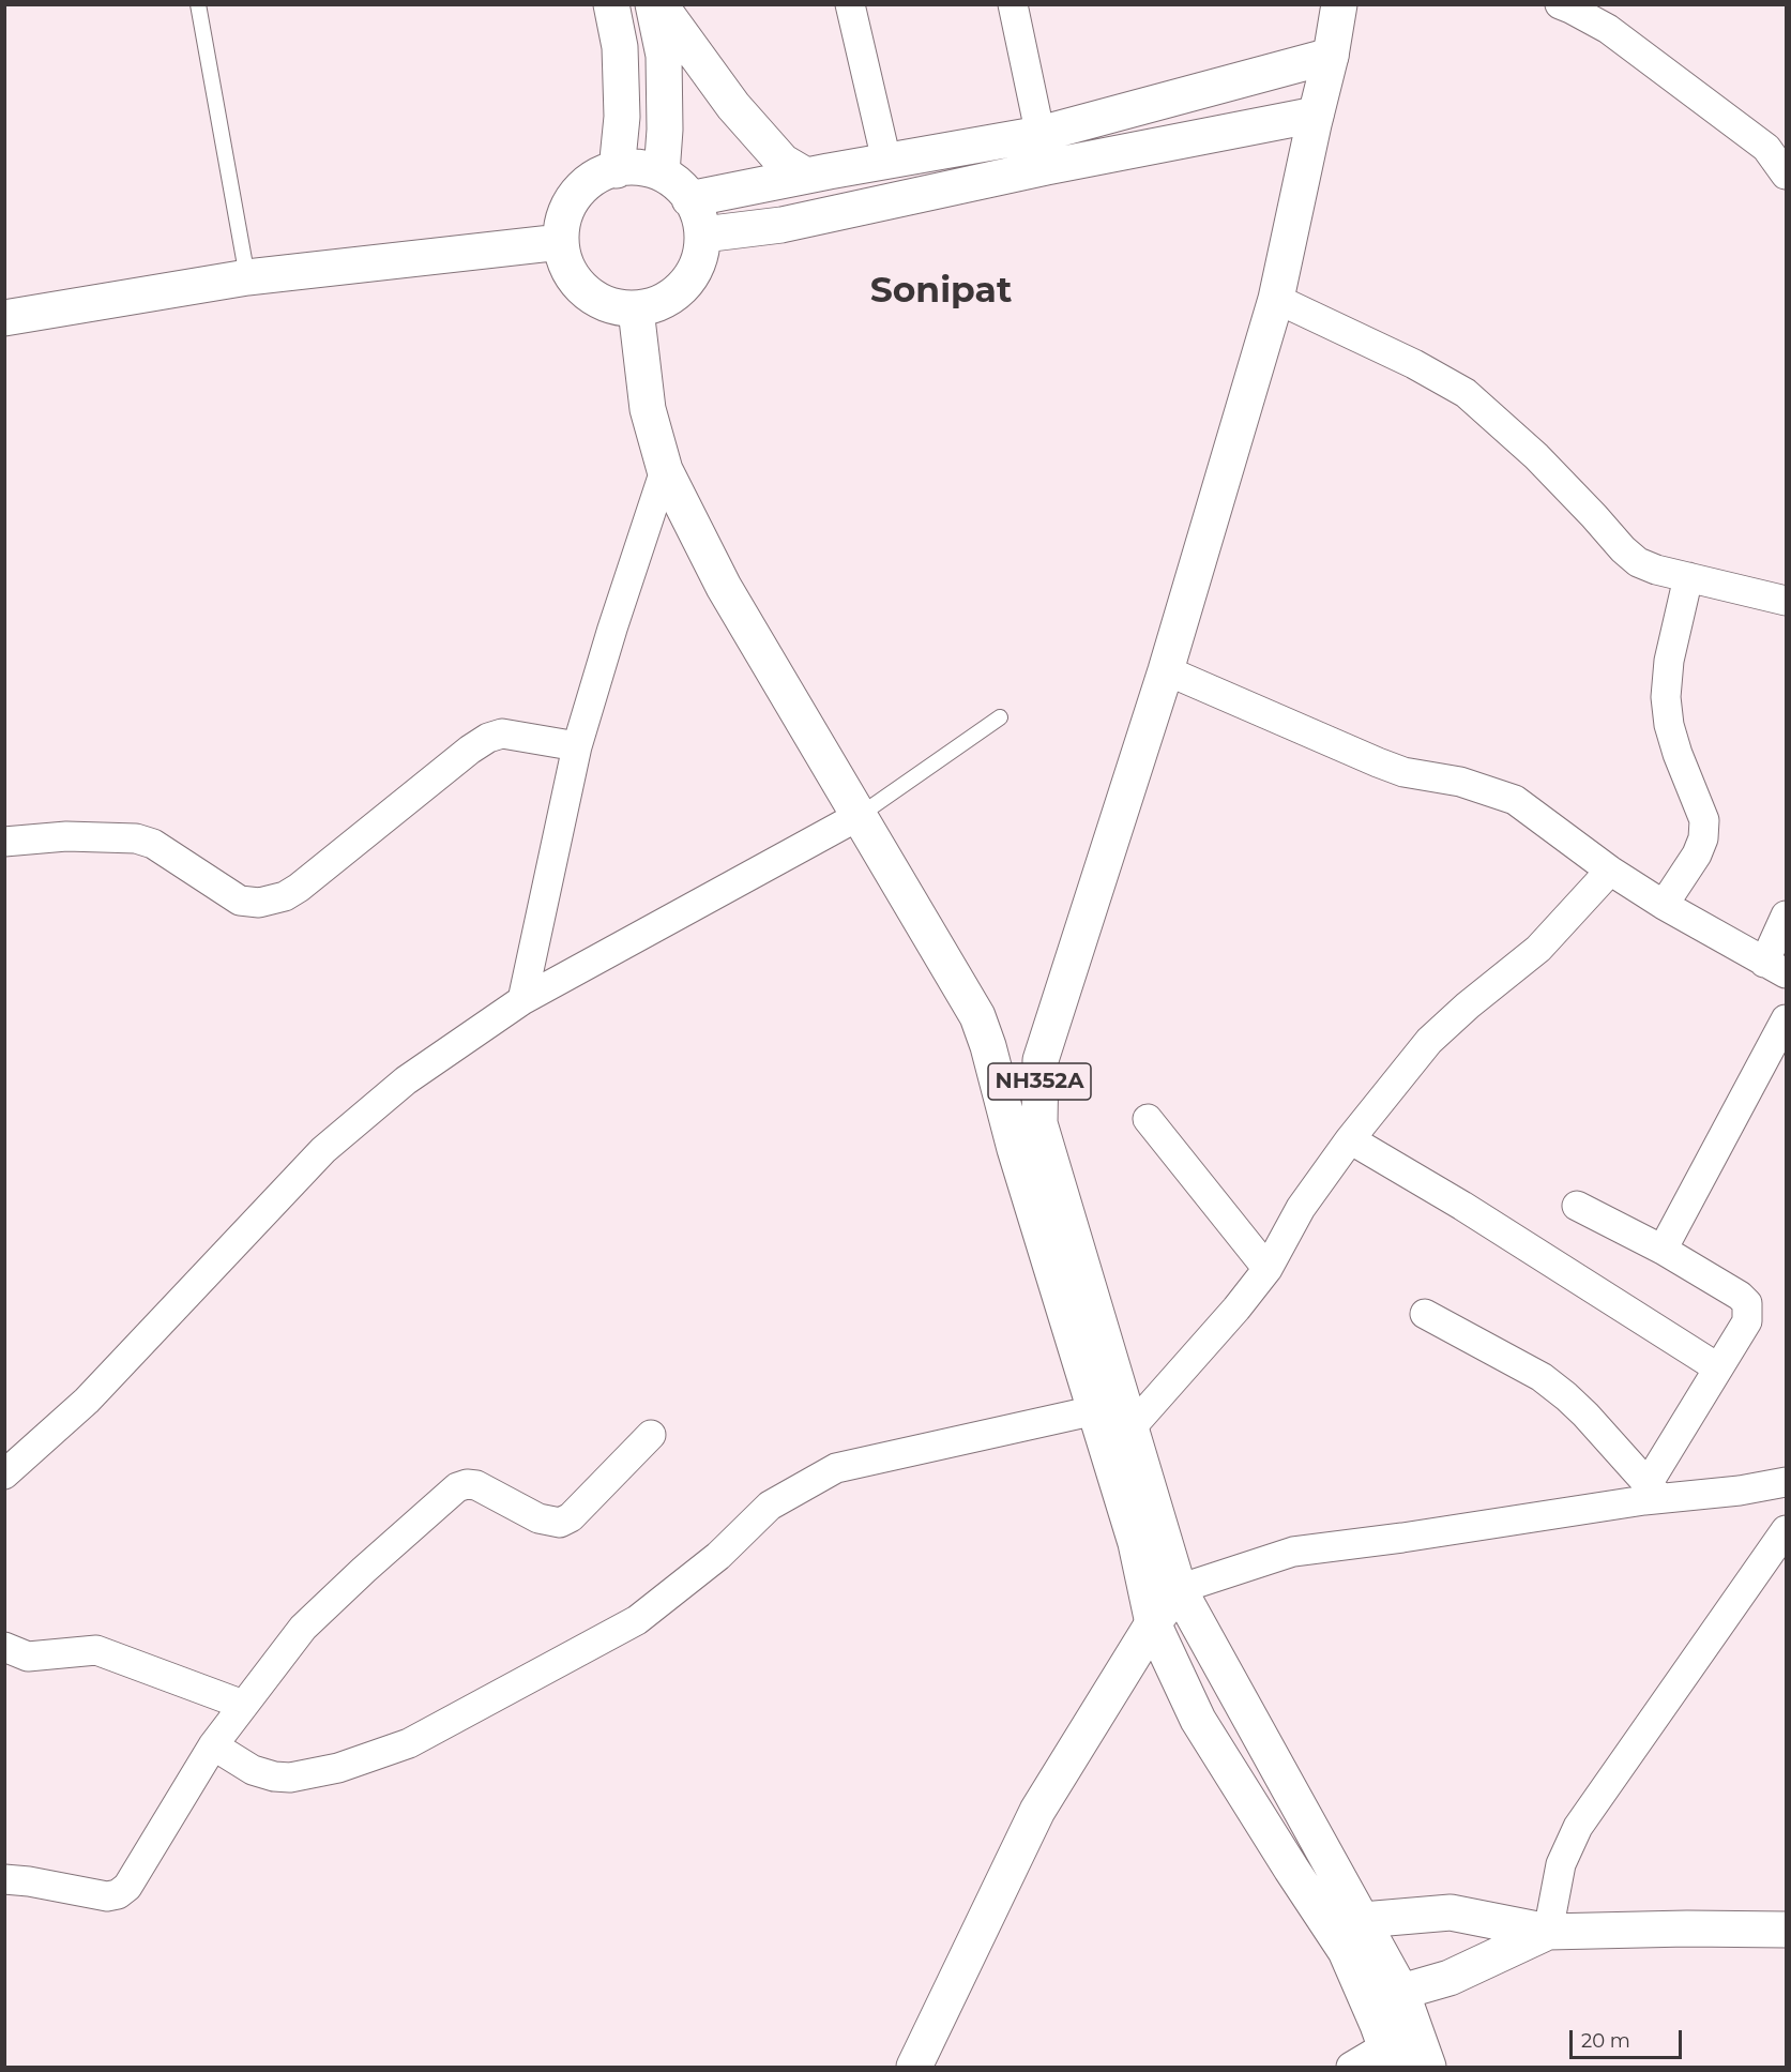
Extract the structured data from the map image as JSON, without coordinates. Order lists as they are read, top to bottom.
{
  "streets": {
    "main road": ["NH352A"]
  },
  "districts": ["Sonipat"],
  "scale_bar": "20 m"
}
